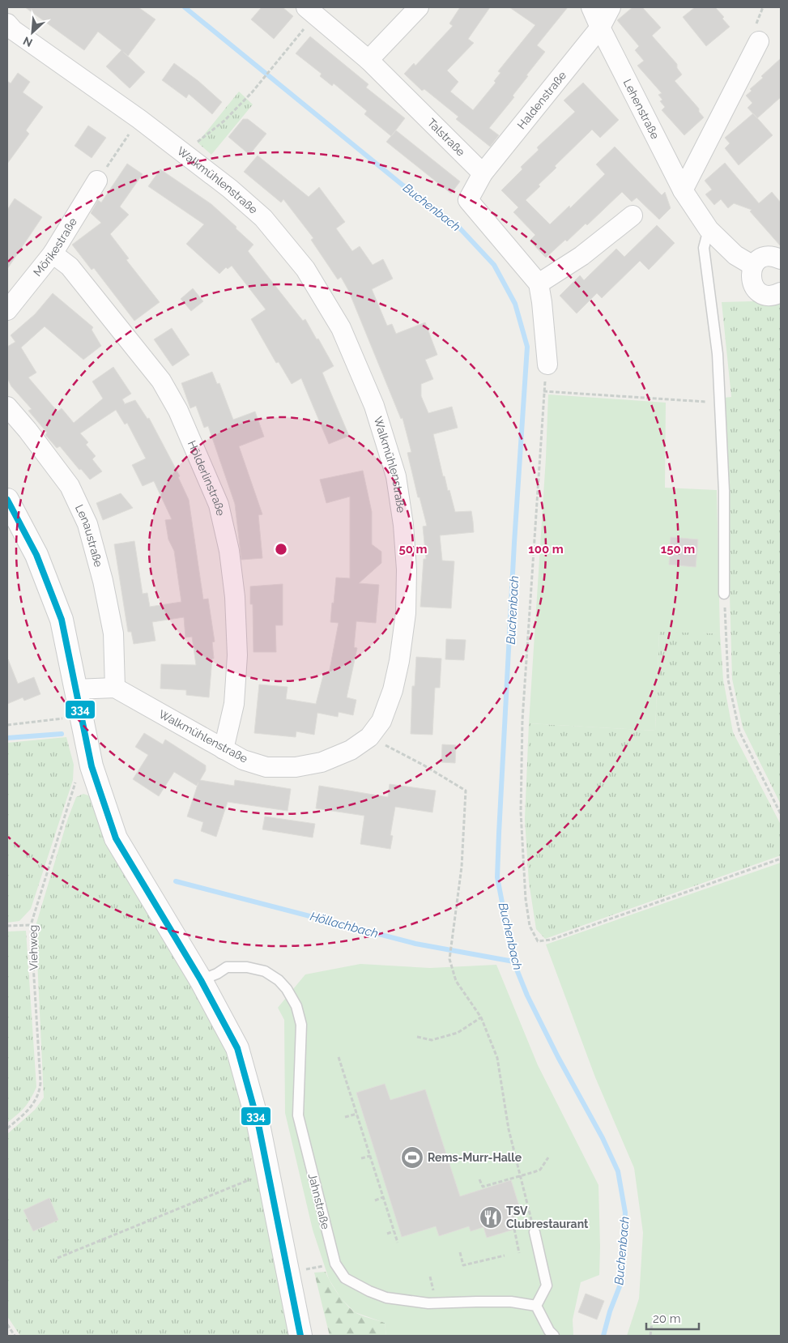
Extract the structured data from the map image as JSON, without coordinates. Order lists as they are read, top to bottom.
{
  "streets": {
    "street": [
      "Haldenstraße",
      "Lehenstraße",
      "Talstraße",
      "Walkmühlenstraße",
      "Mörikestraße",
      "Hölderlinstraße",
      "Lenaustraße"
    ],
    "lane": ["Jahnstraße"],
    "path": ["Viehweg"]
  },
  "crossings": [
    ["Haldenstraße", "Lehenstraße"],
    ["Haldenstraße", "Talstraße"],
    ["Walkmühlenstraße", "Hölderlinstraße"],
    ["Walkmühlenstraße", "Lenaustraße"],
    ["Mörikestraße", "Hölderlinstraße"]
  ],
  "water": ["Buchenbach", "Höllachbach"],
  "places": {
    "sports": ["Rems-Murr-Halle"],
    "restaurant": ["TSV Clubrestaurant"]
  },
  "lines": ["transit line 334"],
  "scale_bar": "20 m",
  "north": "bottom left",
  "rings": ["50 m", "100 m", "150 m"]
}
